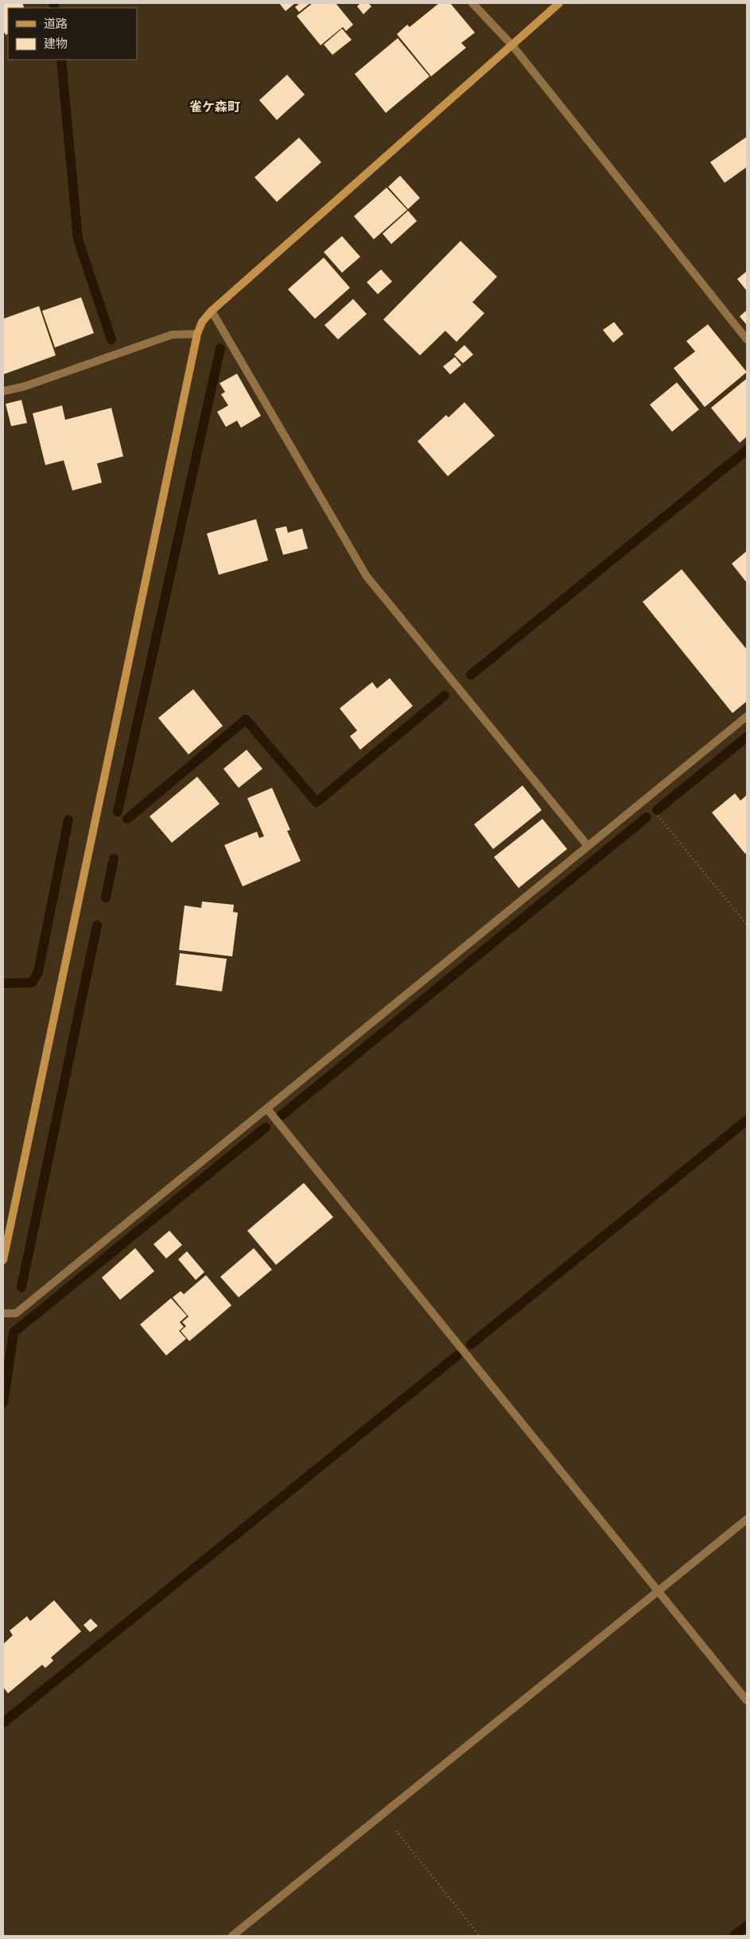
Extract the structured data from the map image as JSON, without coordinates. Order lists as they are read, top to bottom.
{
  "districts": ["雀ケ森町"],
  "legend": ["道路", "建物"]
}
